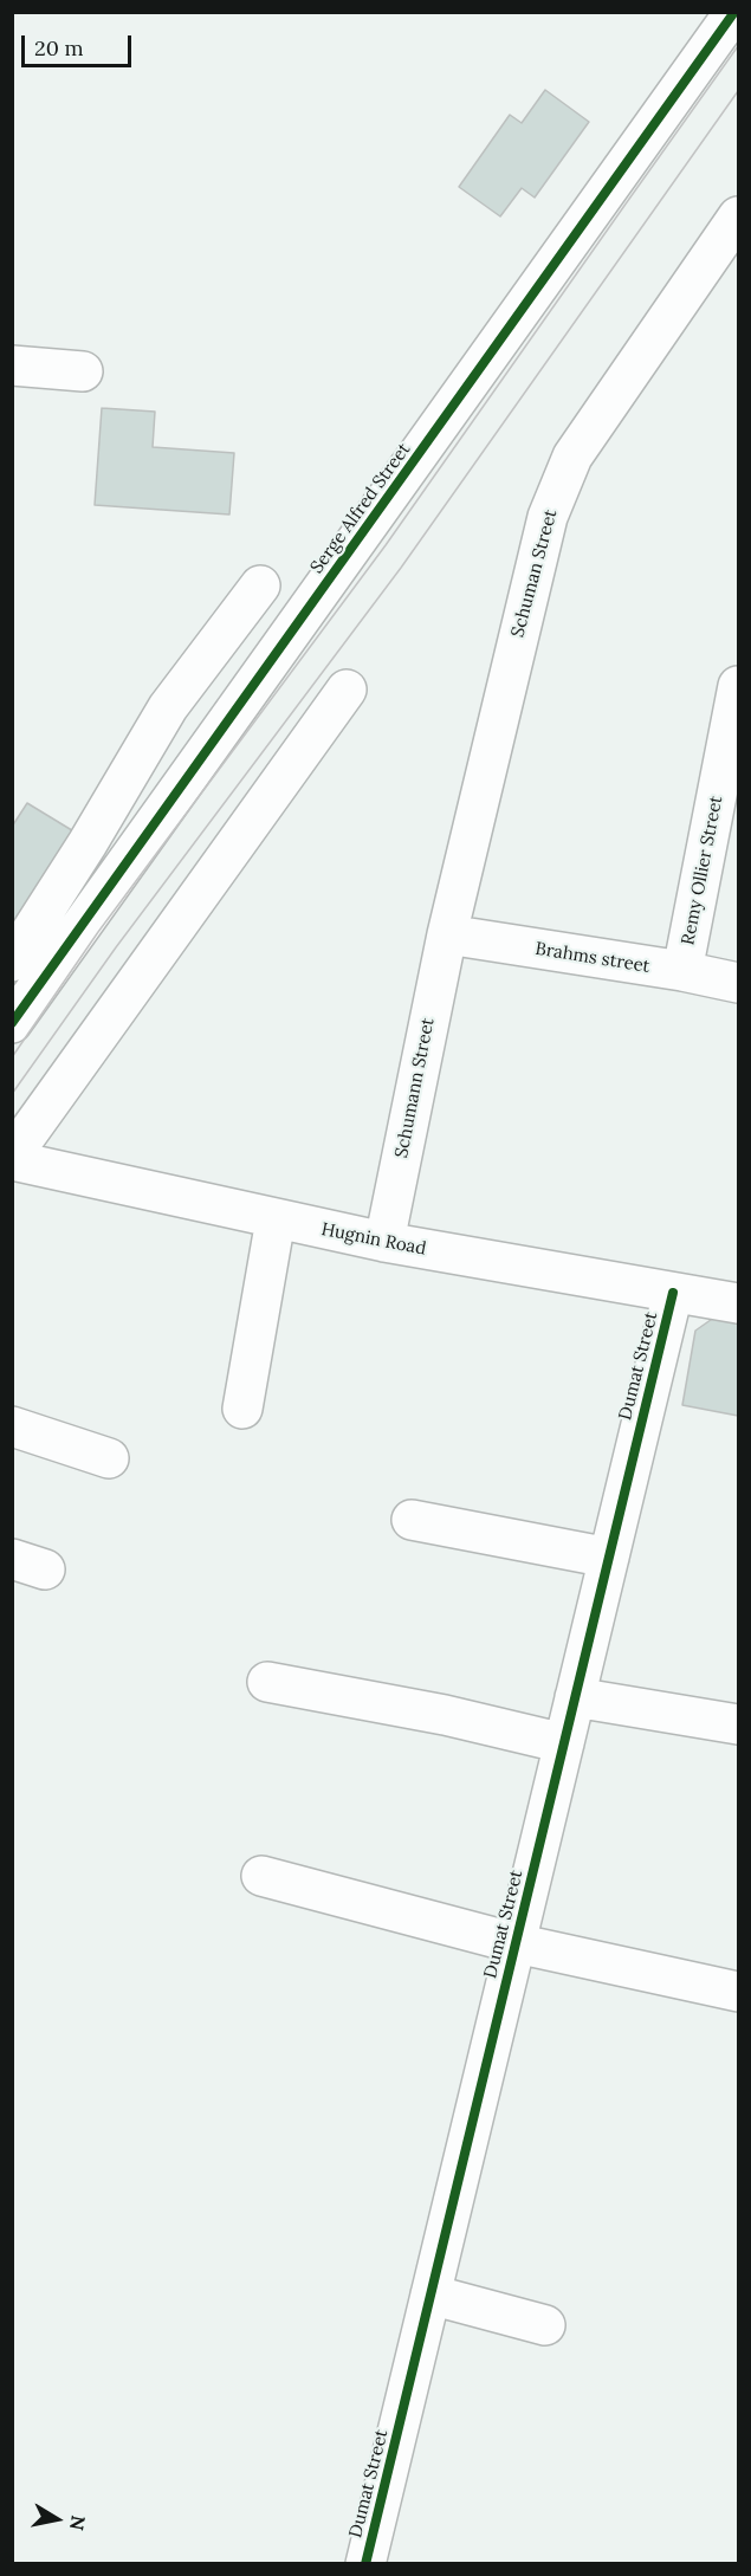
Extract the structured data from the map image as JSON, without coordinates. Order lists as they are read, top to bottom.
{
  "streets": {
    "street": [
      "Serge Alfred Street",
      "Schuman Street",
      "Remy Ollier Street",
      "Brahms street",
      "Schumann Street",
      "Hugnin Road",
      "Dumat Street"
    ]
  },
  "crossings": [
    ["Schuman Street", "Brahms street"],
    ["Schuman Street", "Schumann Street"],
    ["Remy Ollier Street", "Brahms street"],
    ["Brahms street", "Schumann Street"],
    ["Schumann Street", "Hugnin Road"],
    ["Hugnin Road", "Dumat Street"]
  ],
  "scale_bar": "20 m",
  "north": "right"
}
